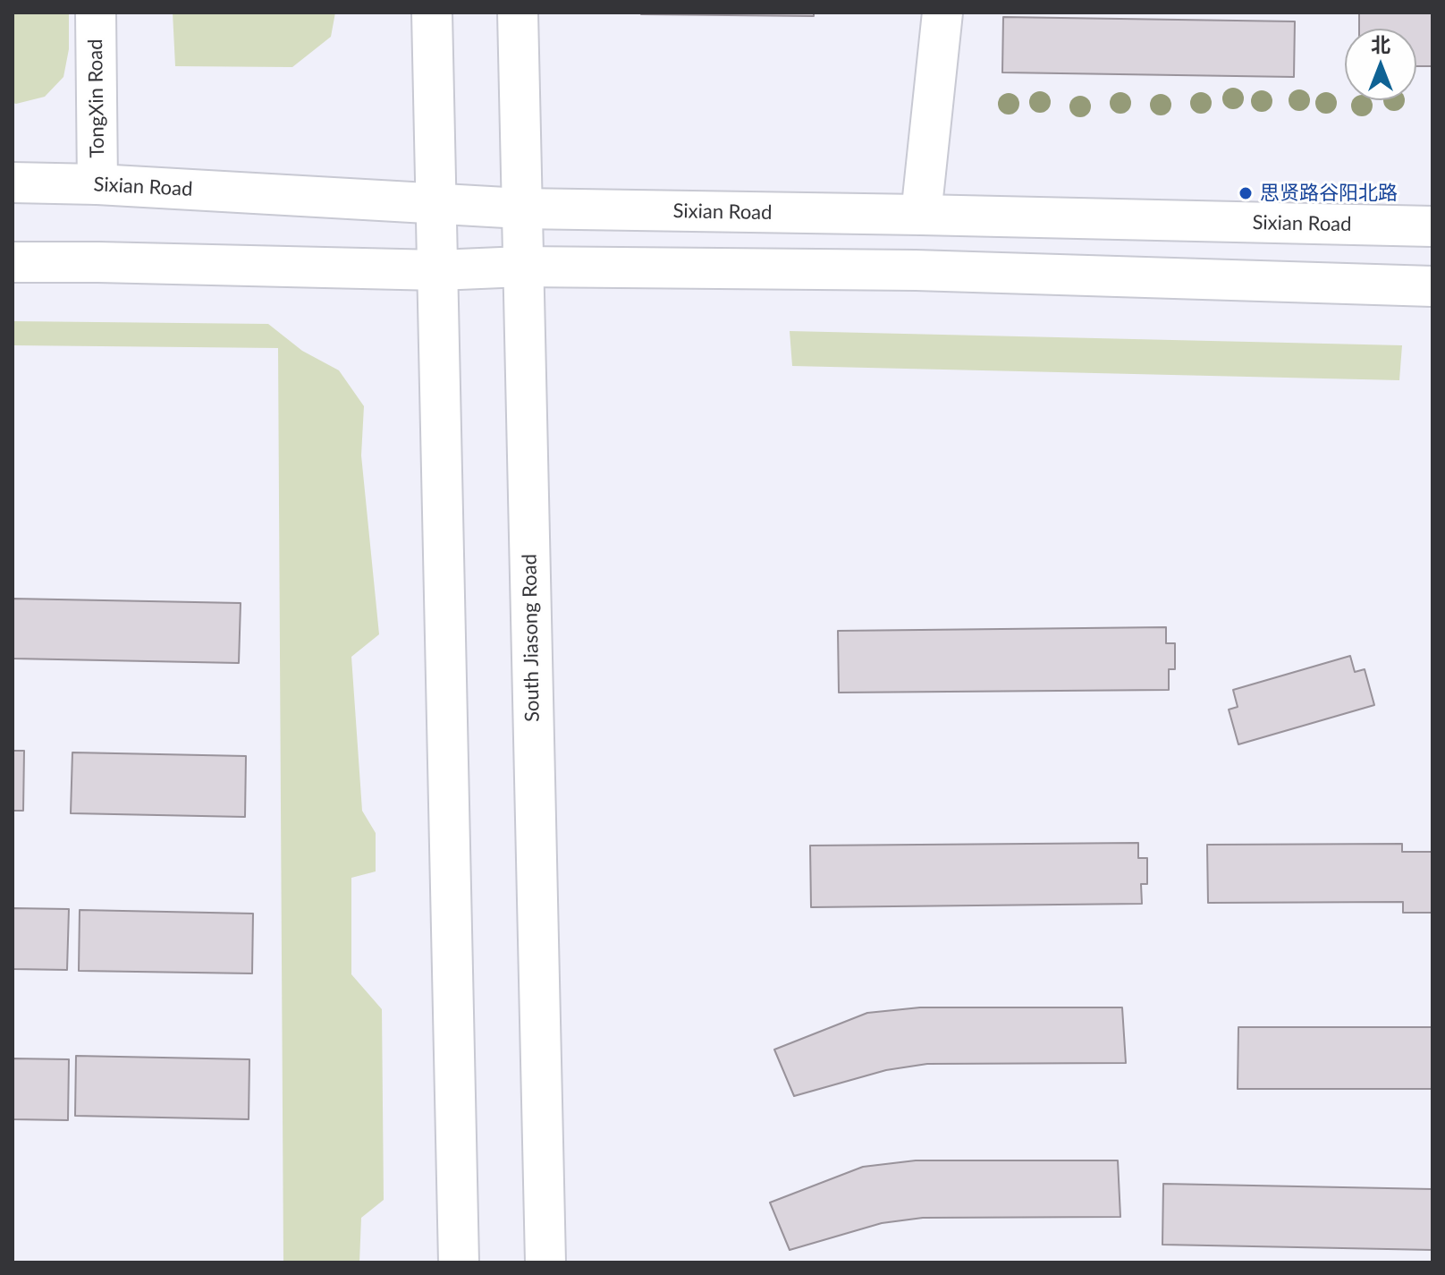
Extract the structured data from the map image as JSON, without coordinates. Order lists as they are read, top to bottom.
{
  "streets": {
    "main road": ["TongXin Road", "Sixian Road", "South Jiasong Road"]
  },
  "crossings": [
    ["TongXin Road", "Sixian Road"],
    ["Sixian Road", "South Jiasong Road"]
  ],
  "places": ["思贤路谷阳北路"],
  "north": "top"
}
